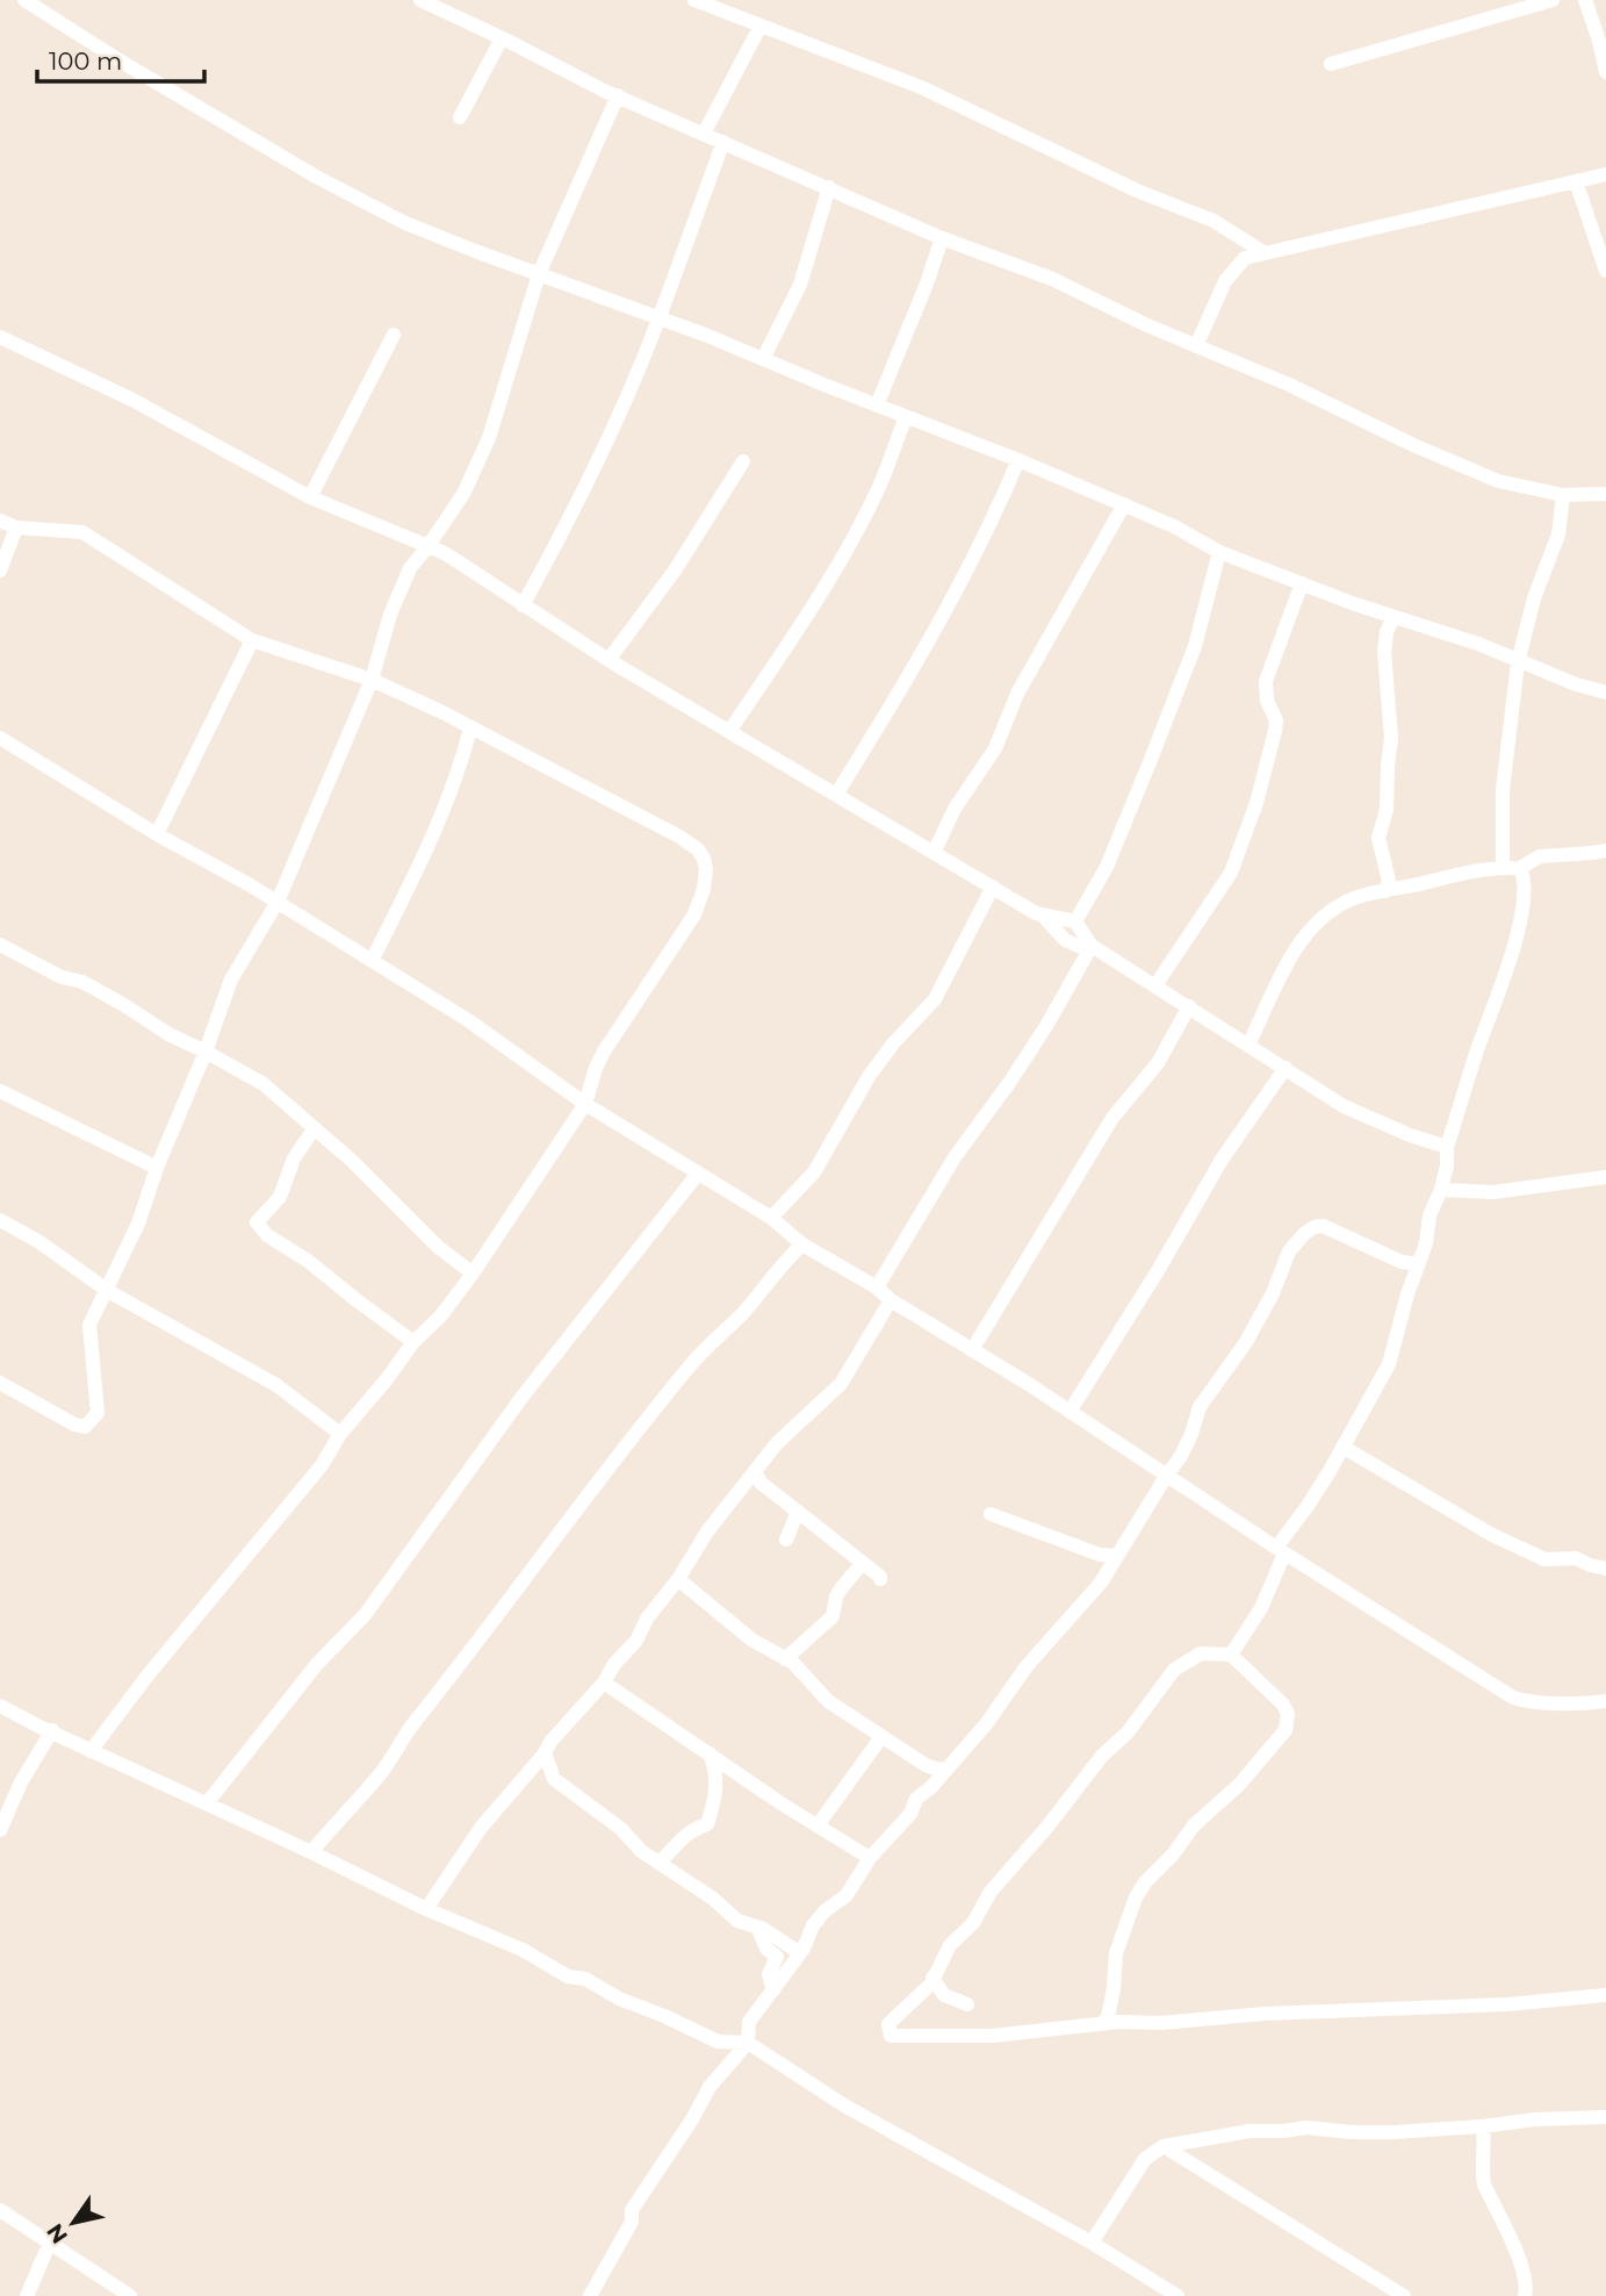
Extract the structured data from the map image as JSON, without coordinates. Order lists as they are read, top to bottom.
{
  "scale_bar": "100 m",
  "north": "bottom left"
}
